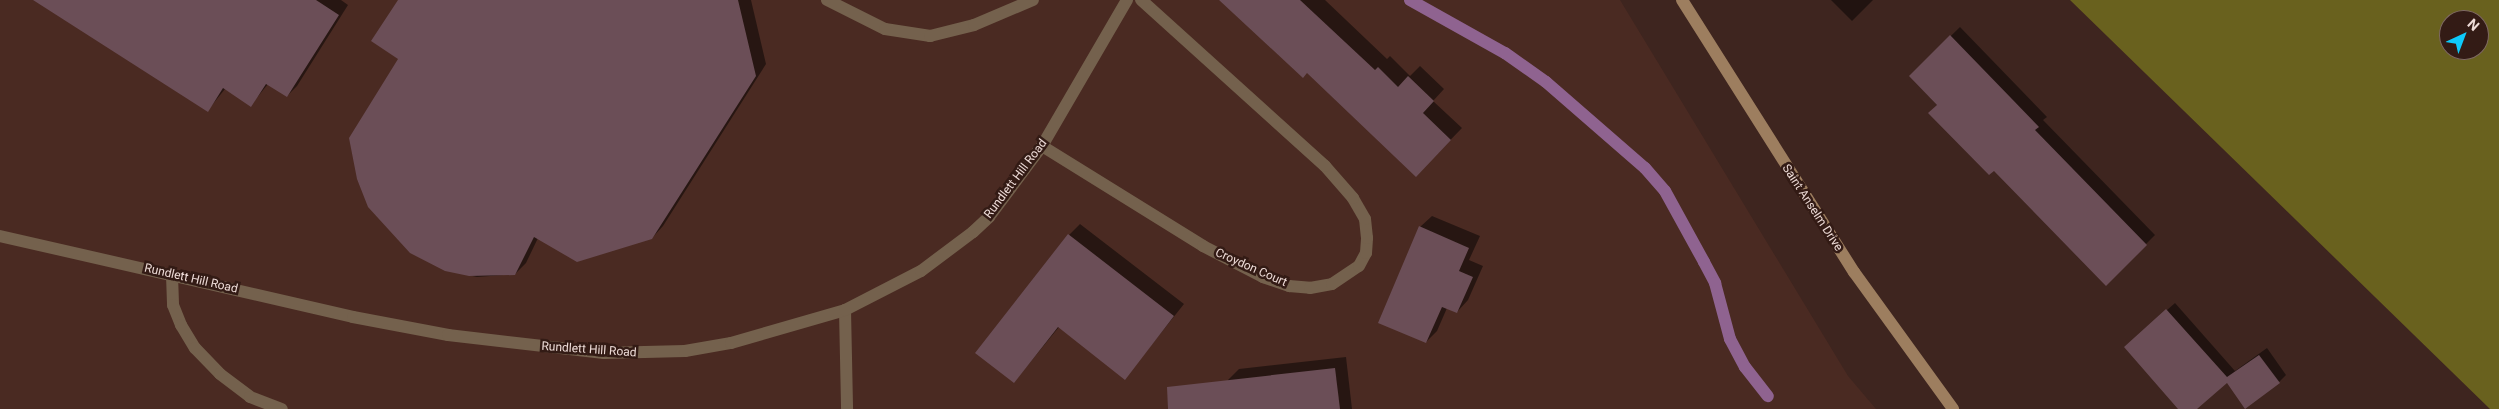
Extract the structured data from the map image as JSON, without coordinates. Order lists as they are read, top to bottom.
{
  "streets": {
    "street": ["Rundlett Hill Road", "Saint Anselm Drive", "Croydon Court"]
  },
  "crossings": [
    ["Rundlett Hill Road", "Croydon Court"]
  ],
  "north": "top right"
}
